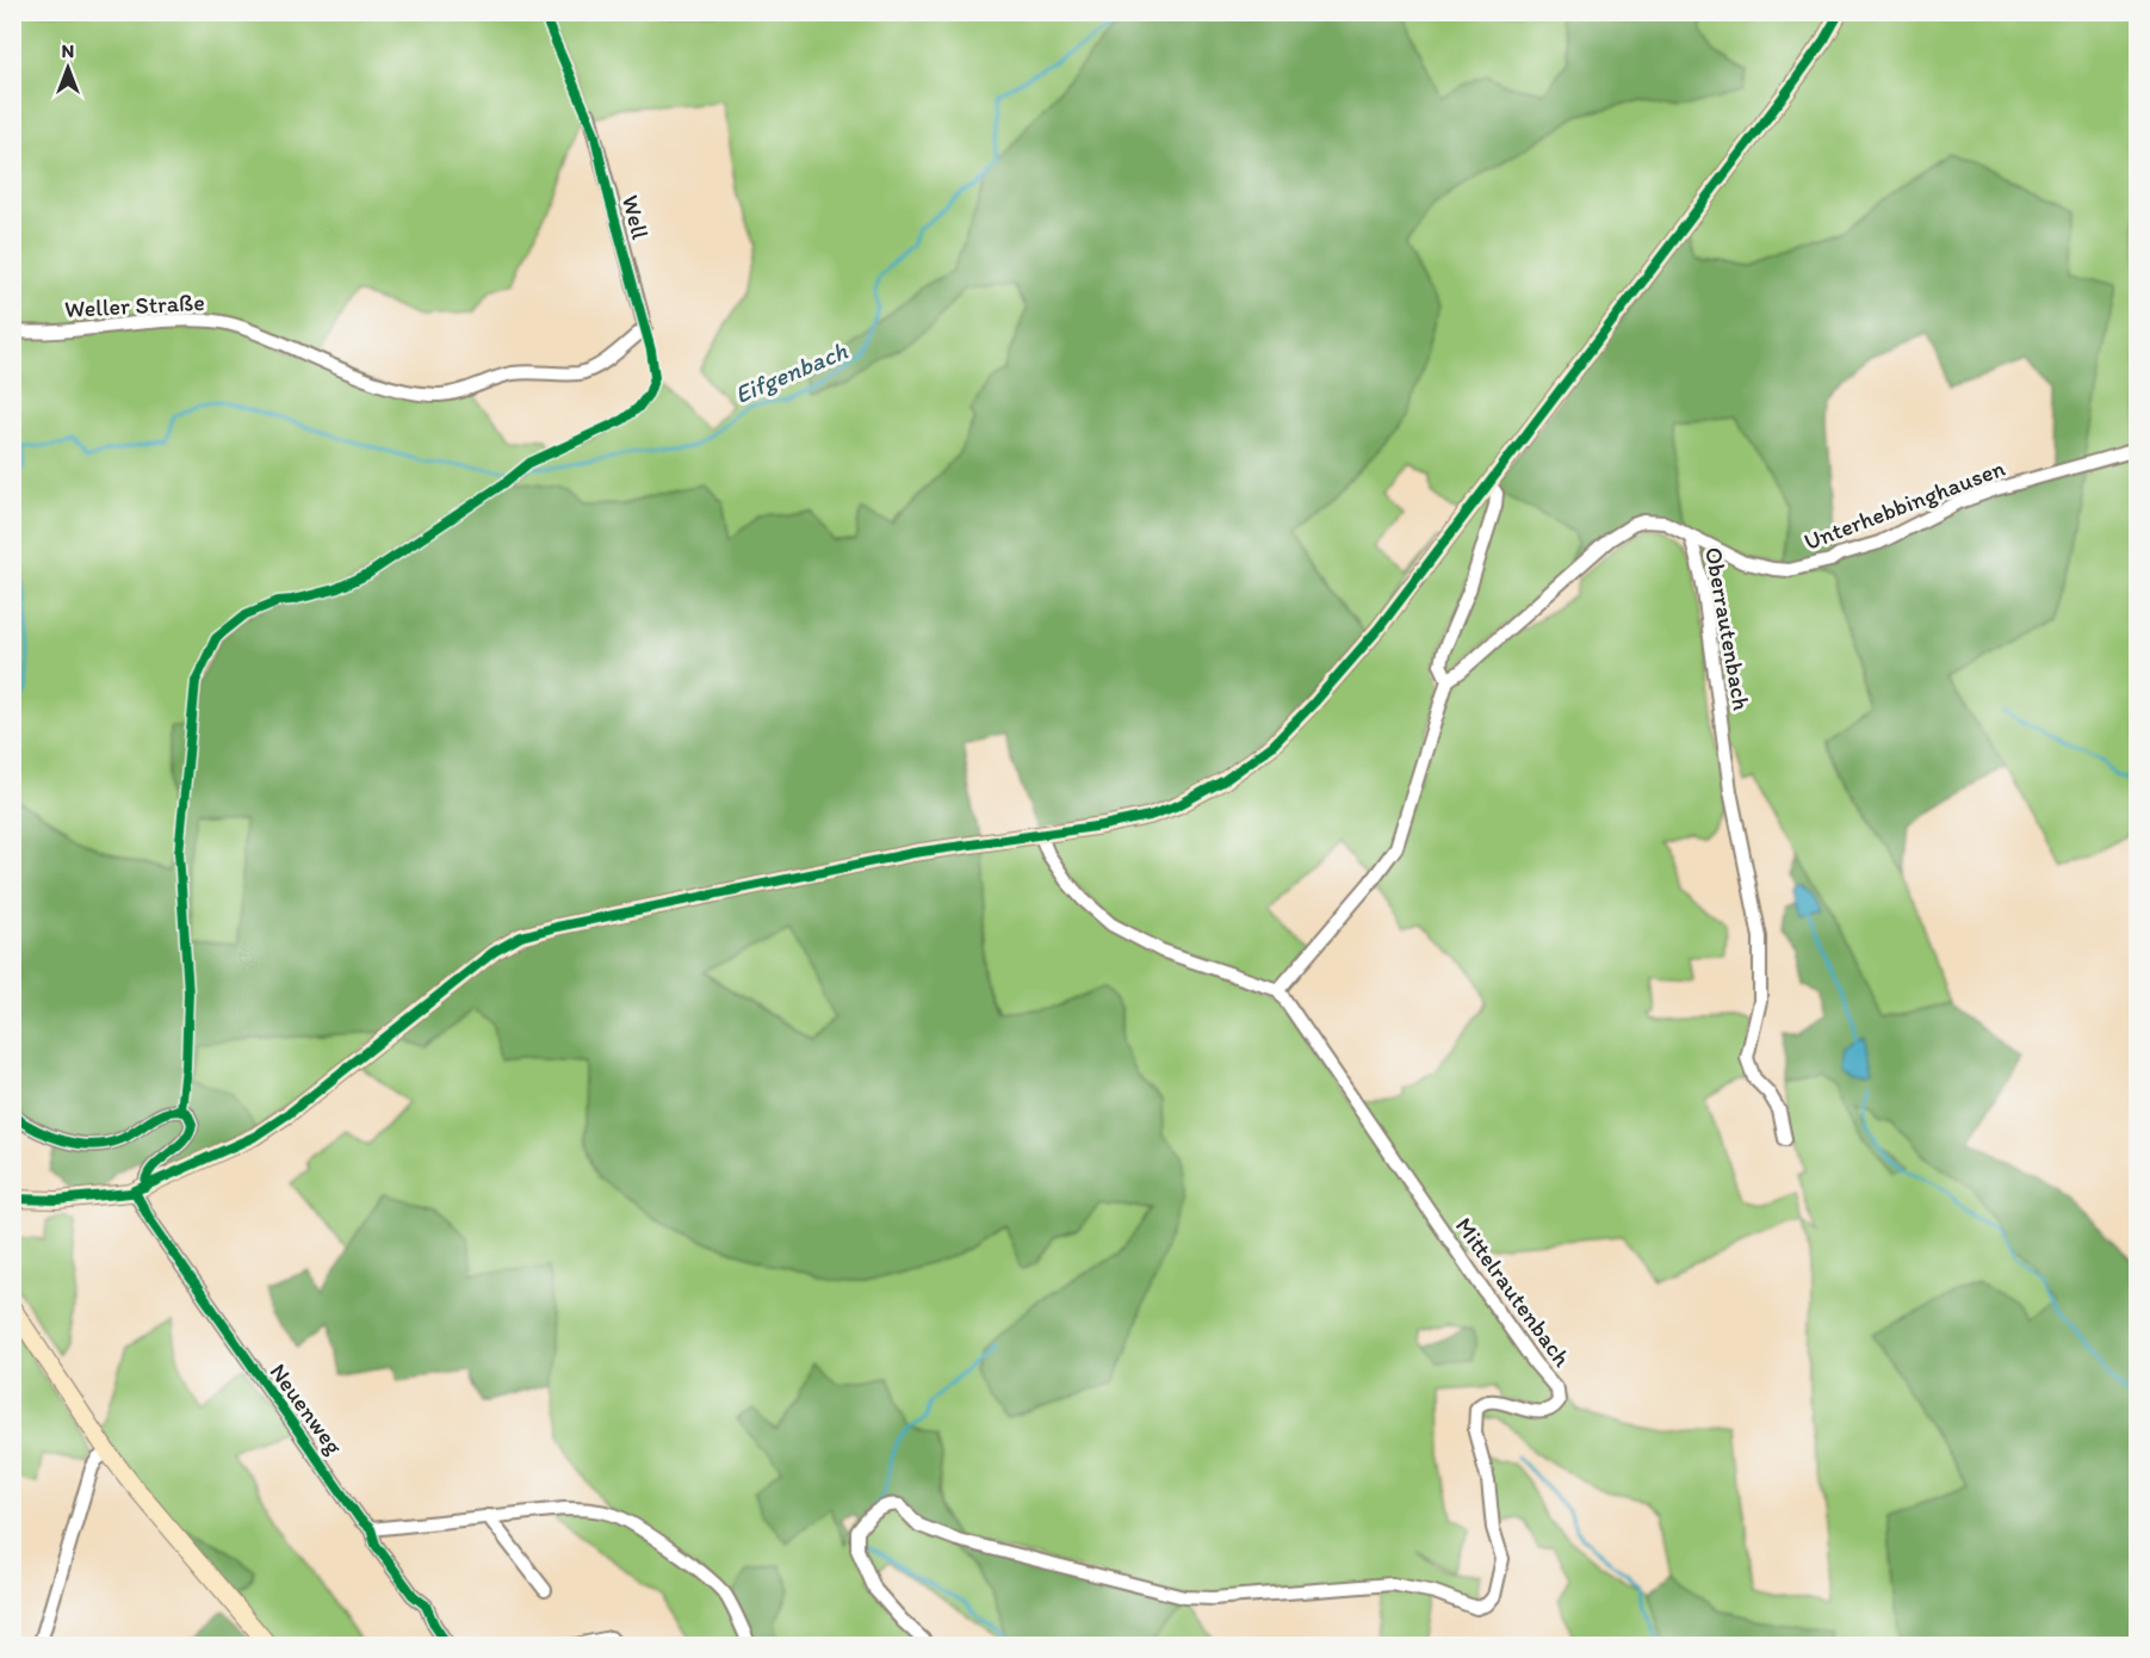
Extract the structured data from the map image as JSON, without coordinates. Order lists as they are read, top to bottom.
{
  "streets": {
    "street": [
      "Well",
      "Weller Straße",
      "Unterhebbinghausen",
      "Oberrautenbach",
      "Mittelrautenbach",
      "Neuenweg"
    ]
  },
  "crossings": [
    ["Well", "Weller Straße"],
    ["Unterhebbinghausen", "Oberrautenbach"]
  ],
  "water": ["Eifgenbach"],
  "north": "top"
}
